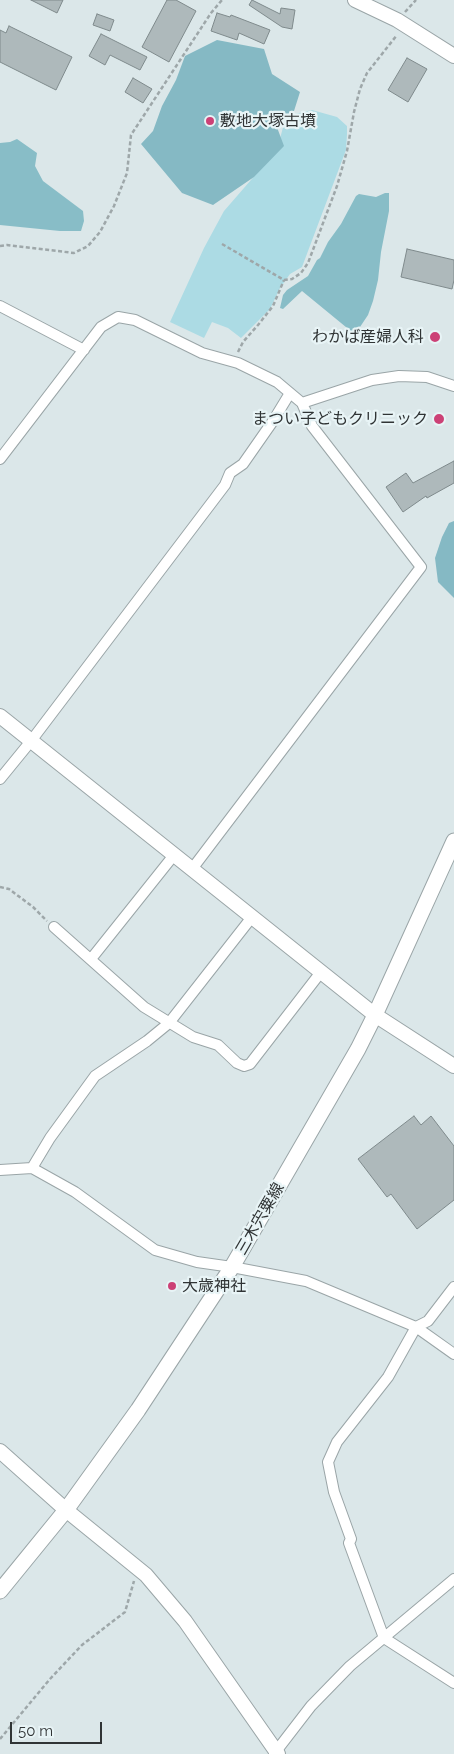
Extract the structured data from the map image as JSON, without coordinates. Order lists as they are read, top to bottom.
{
  "streets": {
    "main road": ["三木宍粟線"]
  },
  "places": [
    "敷地大塚古墳",
    "わかば産婦人科",
    "まつい子どもクリニック",
    "大歳神社"
  ],
  "scale_bar": "50 m"
}
